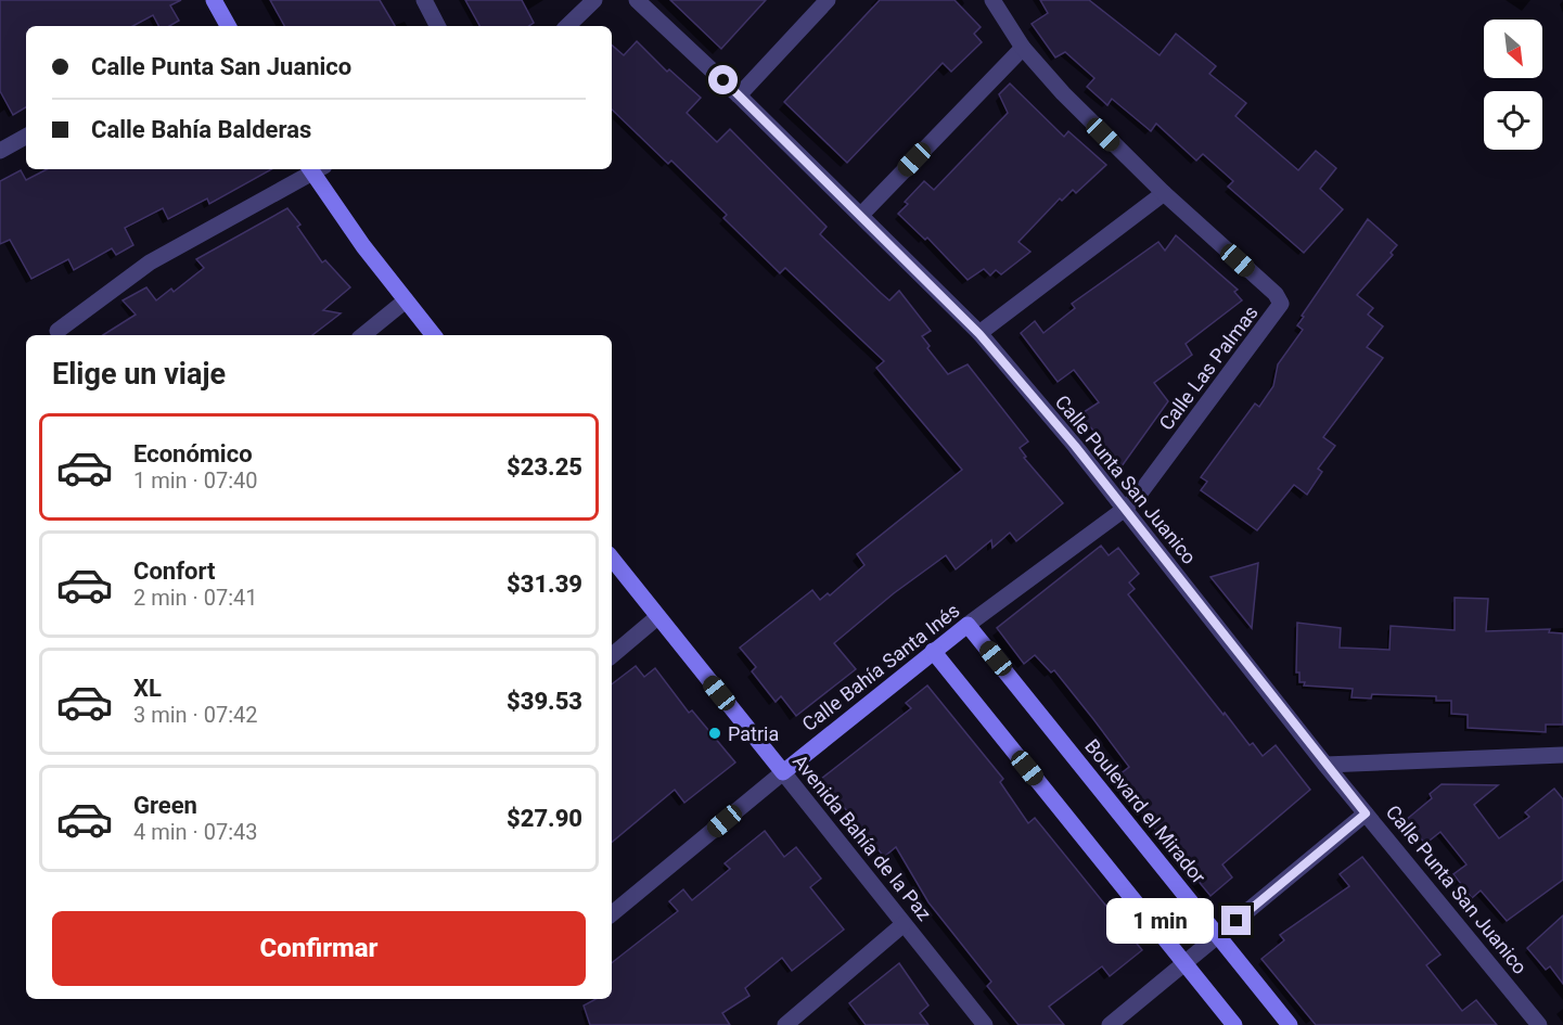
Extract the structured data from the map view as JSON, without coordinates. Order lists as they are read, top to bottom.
{
  "streets": {
    "main road": ["Calle Bahía Santa Inés", "Boulevard el Mirador", "Avenida Bahía de la Paz"],
    "street": ["Calle Las Palmas", "Calle Punta San Juanico"]
  },
  "crossings": [
    ["Calle Las Palmas", "Calle Punta San Juanico"],
    ["Calle Las Palmas", "Calle Bahía Santa Inés"],
    ["Calle Punta San Juanico", "Calle Bahía Santa Inés"],
    ["Calle Bahía Santa Inés", "Boulevard el Mirador"],
    ["Calle Bahía Santa Inés", "Avenida Bahía de la Paz"]
  ],
  "places": ["Patria"],
  "north": "bottom right",
  "page": {
    "banner": ["Calle Punta San Juanico", "Calle Bahía Balderas"],
    "heading": "Elige un viaje",
    "list": [
      {
        "name": "Económico",
        "note": "1 min · 07:40",
        "value": "$23.25"
      },
      {
        "name": "Confort",
        "note": "2 min · 07:41",
        "value": "$31.39"
      },
      {
        "name": "XL",
        "note": "3 min · 07:42",
        "value": "$39.53"
      },
      {
        "name": "Green",
        "note": "4 min · 07:43",
        "value": "$27.90"
      }
    ],
    "bubble": "1 min",
    "buttons": "Confirmar"
  }
}
